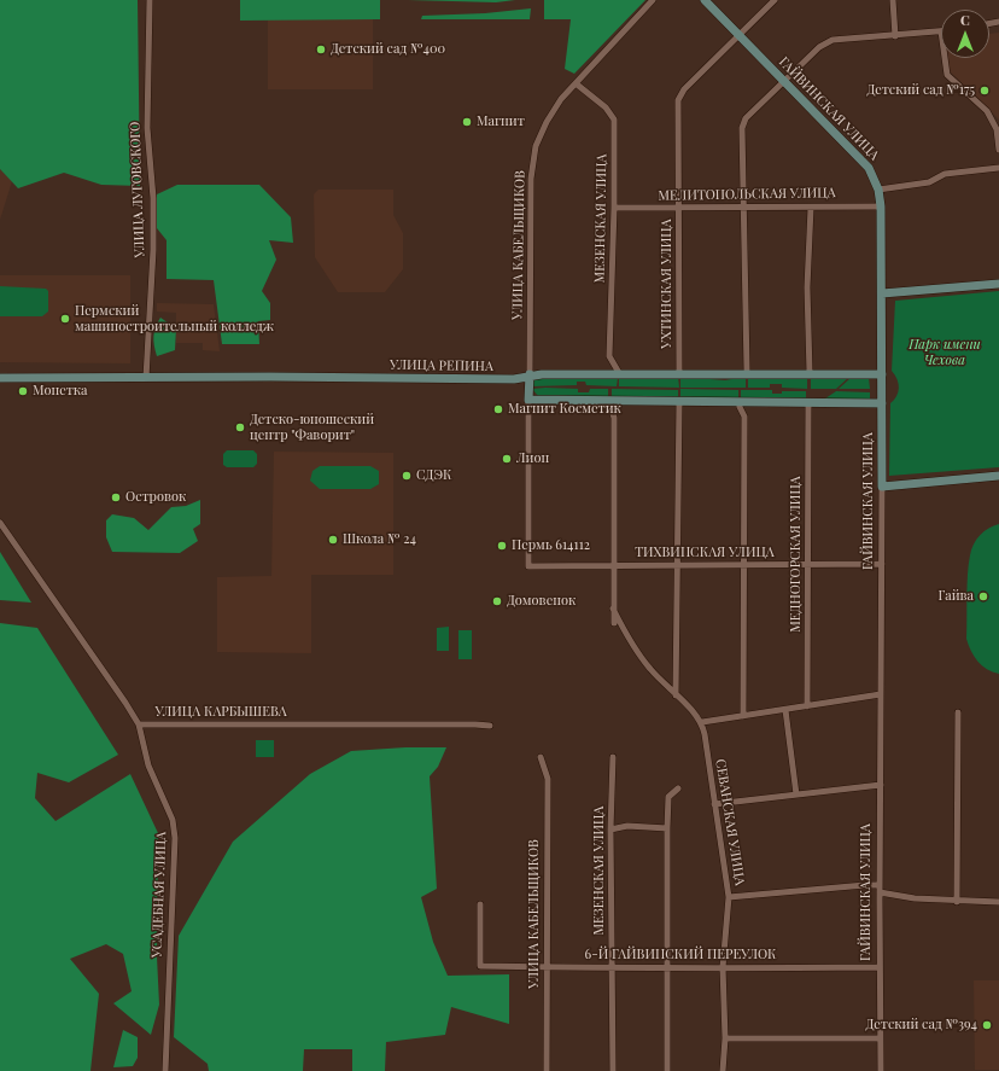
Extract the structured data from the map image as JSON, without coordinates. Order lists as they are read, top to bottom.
{
  "streets": {
    "street": [
      "ГАЙВИНСКАЯ УЛИЦА",
      "УЛИЦА ЛУГОВСКОГО",
      "МЕЛИТОПОЛЬСКАЯ УЛИЦА",
      "МЕЗЕНСКАЯ УЛИЦА",
      "УЛИЦА КАБЕЛЬЩИКОВ",
      "УХТИНСКАЯ УЛИЦА",
      "УЛИЦА РЕПИНА",
      "ТИХВИНСКАЯ УЛИЦА",
      "МЕДНОГОРСКАЯ УЛИЦА",
      "УЛИЦА КАРБЫШЕВА",
      "СЕВАНСКАЯ УЛИЦА",
      "УСАДЕБНАЯ УЛИЦА",
      "6-Й ГАЙВИНСКИЙ ПЕРЕУЛОК"
    ]
  },
  "crossings": [
    ["ГАЙВИНСКАЯ УЛИЦА", "МЕЛИТОПОЛЬСКАЯ УЛИЦА"],
    ["ГАЙВИНСКАЯ УЛИЦА", "УХТИНСКАЯ УЛИЦА"],
    ["ГАЙВИНСКАЯ УЛИЦА", "УЛИЦА РЕПИНА"],
    ["ГАЙВИНСКАЯ УЛИЦА", "ТИХВИНСКАЯ УЛИЦА"],
    ["ГАЙВИНСКАЯ УЛИЦА", "6-Й ГАЙВИНСКИЙ ПЕРЕУЛОК"],
    ["УЛИЦА ЛУГОВСКОГО", "УЛИЦА РЕПИНА"],
    ["МЕЛИТОПОЛЬСКАЯ УЛИЦА", "МЕЗЕНСКАЯ УЛИЦА"],
    ["МЕЛИТОПОЛЬСКАЯ УЛИЦА", "УХТИНСКАЯ УЛИЦА"],
    ["МЕЗЕНСКАЯ УЛИЦА", "УЛИЦА КАБЕЛЬЩИКОВ"],
    ["МЕЗЕНСКАЯ УЛИЦА", "6-Й ГАЙВИНСКИЙ ПЕРЕУЛОК"],
    ["УЛИЦА КАБЕЛЬЩИКОВ", "УЛИЦА РЕПИНА"],
    ["УЛИЦА КАБЕЛЬЩИКОВ", "ТИХВИНСКАЯ УЛИЦА"],
    ["УЛИЦА КАБЕЛЬЩИКОВ", "6-Й ГАЙВИНСКИЙ ПЕРЕУЛОК"],
    ["УХТИНСКАЯ УЛИЦА", "УЛИЦА РЕПИНА"],
    ["ТИХВИНСКАЯ УЛИЦА", "МЕДНОГОРСКАЯ УЛИЦА"],
    ["УЛИЦА КАРБЫШЕВА", "УСАДЕБНАЯ УЛИЦА"],
    ["СЕВАНСКАЯ УЛИЦА", "6-Й ГАЙВИНСКИЙ ПЕРЕУЛОК"]
  ],
  "parks": ["Парк имени Чехова"],
  "places": [
    "Детский сад №400",
    "Детский сад №175",
    "Магнит",
    "Пермский машиностроительный колледж",
    "Монетка",
    "Магнит Косметик",
    "Детско-юношеский центр \"Фаворит\"",
    "Лион",
    "СДЭК",
    "Островок",
    "Школа № 24",
    "Пермь 614112",
    "Гайва",
    "Домовенок",
    "Детский сад №394"
  ],
  "north": "top"
}
